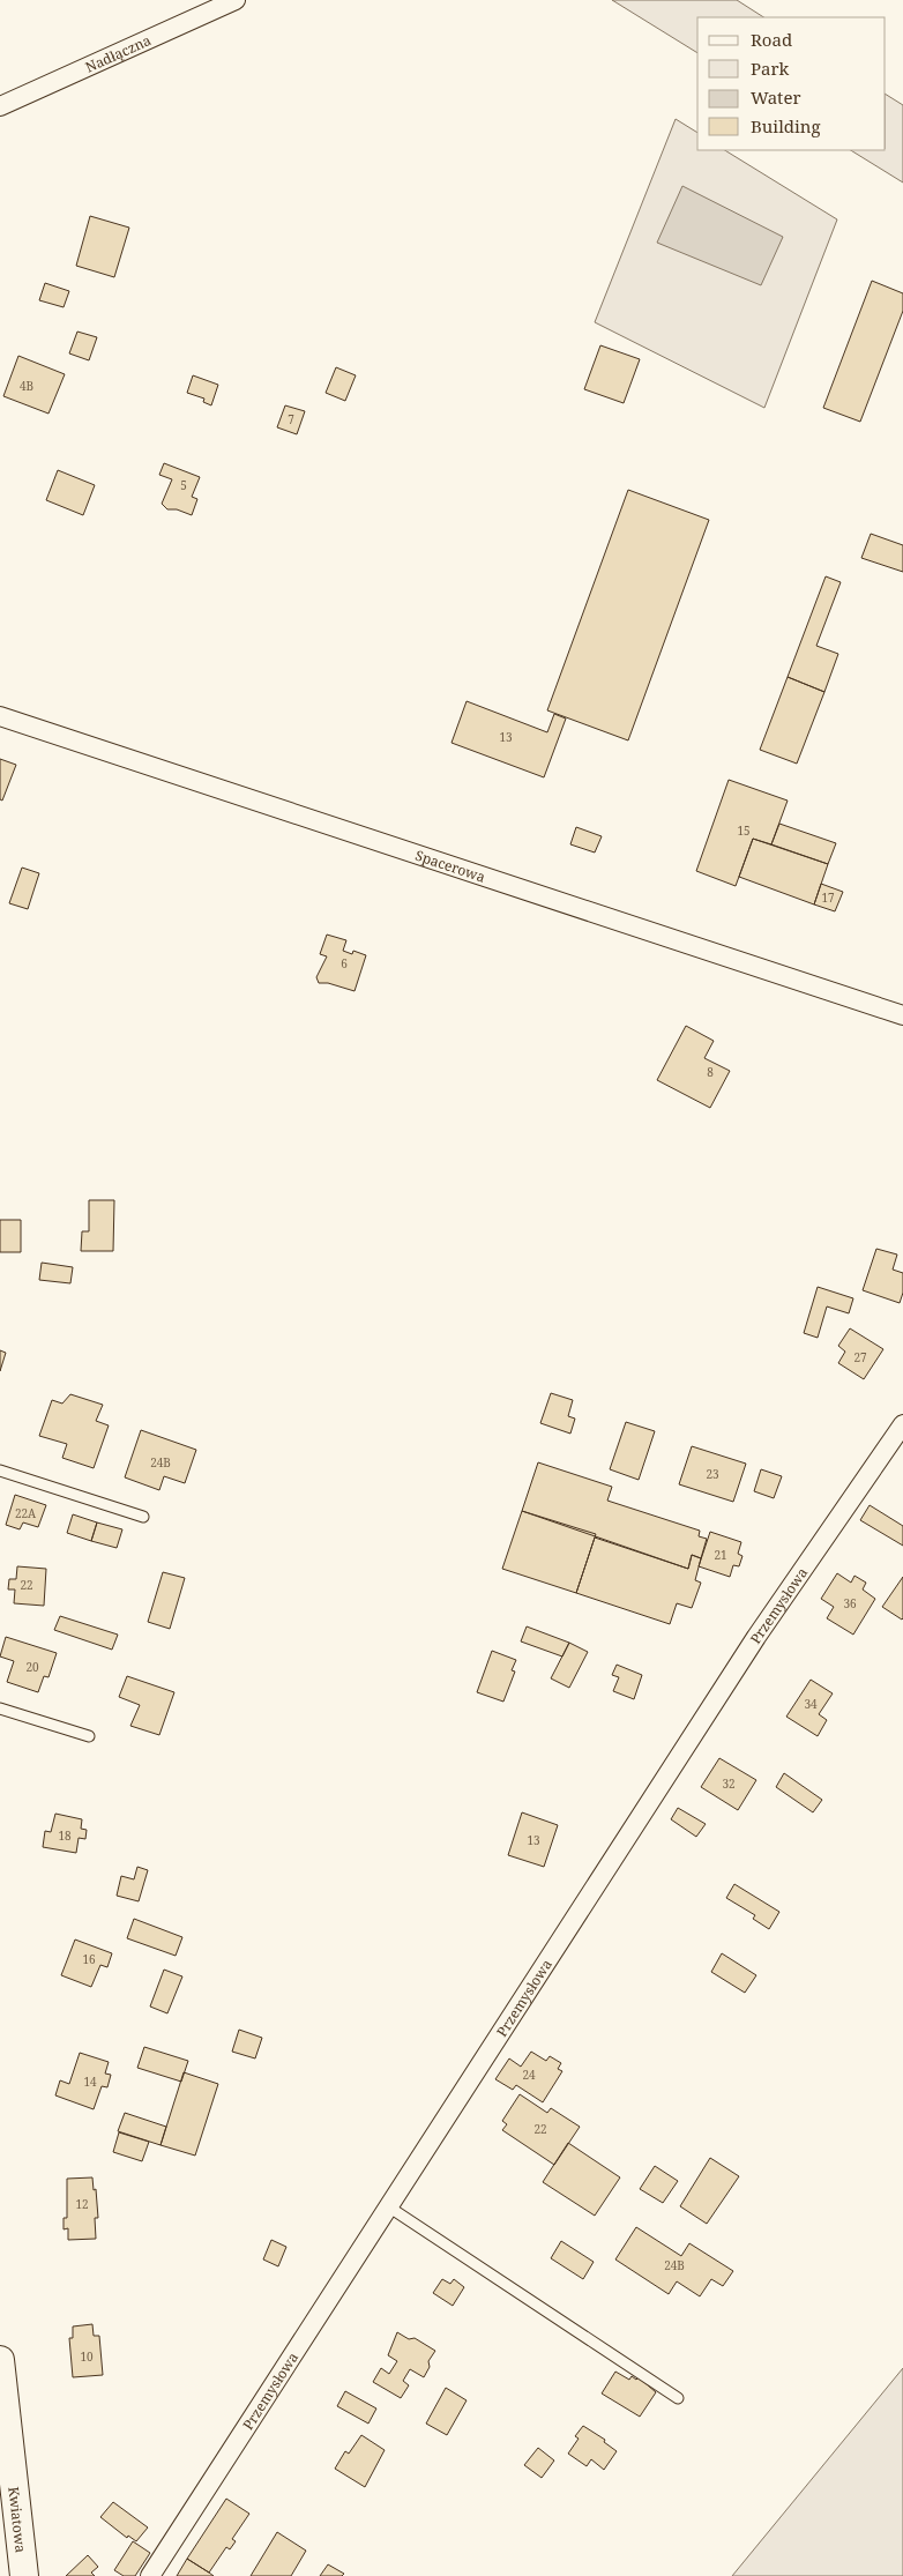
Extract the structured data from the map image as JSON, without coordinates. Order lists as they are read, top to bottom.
{
  "streets": {
    "street": [
      "Nadłączna",
      "Spacerowa",
      "Przemysłowa",
      "Kwiatowa"
    ]
  },
  "house_numbers": [
    "4B",
    "7",
    "5",
    "13",
    "15",
    "17",
    "6",
    "8",
    "27",
    "24B",
    "23",
    "22A",
    "21",
    "22",
    "36",
    "20",
    "34",
    "32",
    "18",
    "13",
    "16",
    "24",
    "14",
    "22",
    "12",
    "24B",
    "10"
  ],
  "legend": [
    "Road",
    "Park",
    "Water",
    "Building"
  ]
}
